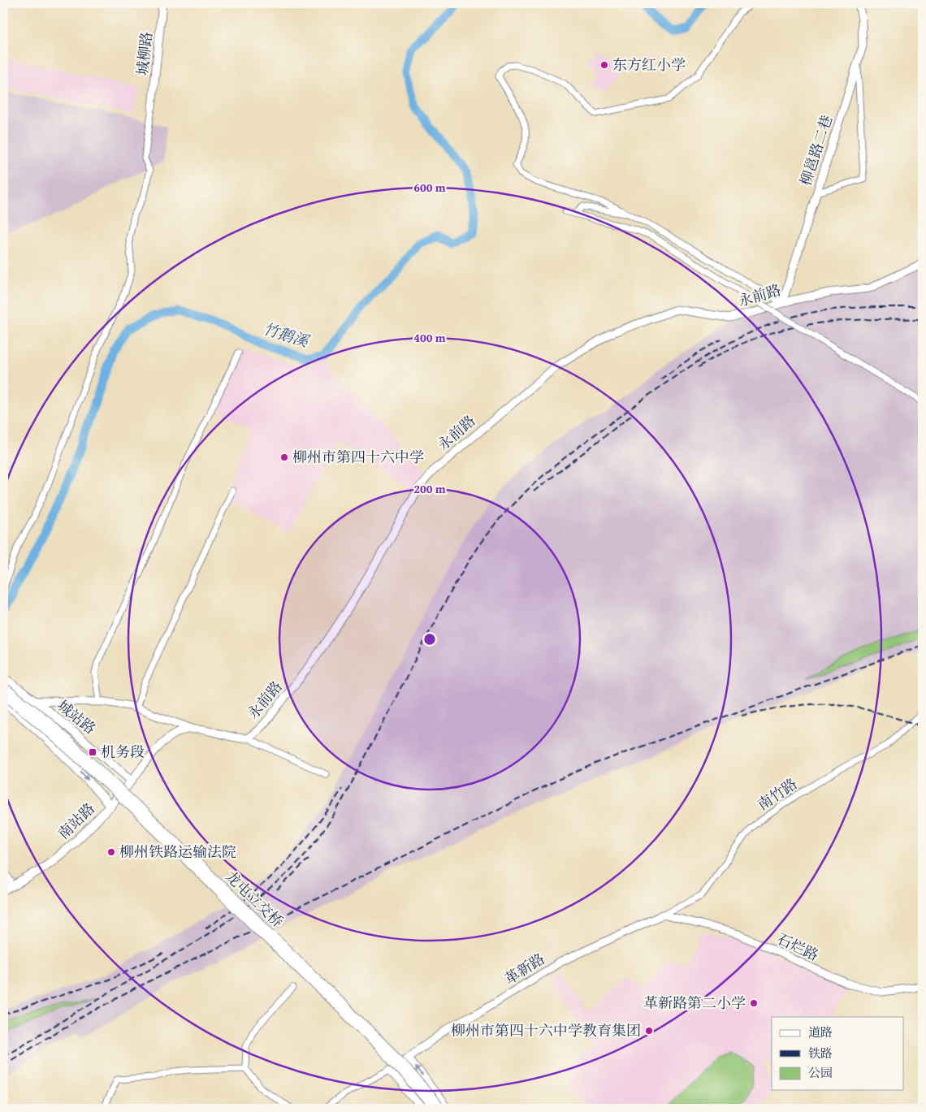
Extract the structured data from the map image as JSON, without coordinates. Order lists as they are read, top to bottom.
{
  "streets": {
    "main road": ["城站路", "南站路", "龙屯立交桥"],
    "street": [
      "城柳路",
      "柳邕路二巷",
      "永前路",
      "南竹路",
      "石烂路",
      "革新路"
    ]
  },
  "crossings": [
    ["柳邕路二巷", "永前路"],
    ["永前路", "城站路"],
    ["永前路", "南站路"],
    ["城站路", "南站路"],
    ["南竹路", "石烂路"],
    ["南竹路", "革新路"],
    ["石烂路", "革新路"]
  ],
  "water": ["竹鹅溪"],
  "places": {
    "other": [
      "东方红小学",
      "柳州市第四十六中学",
      "柳州铁路运输法院",
      "革新路第二小学",
      "柳州市第四十六中学教育集团"
    ],
    "transit": ["机务段"]
  },
  "legend": ["道路", "铁路", "公园"],
  "rings": ["600 m", "400 m", "200 m"]
}
